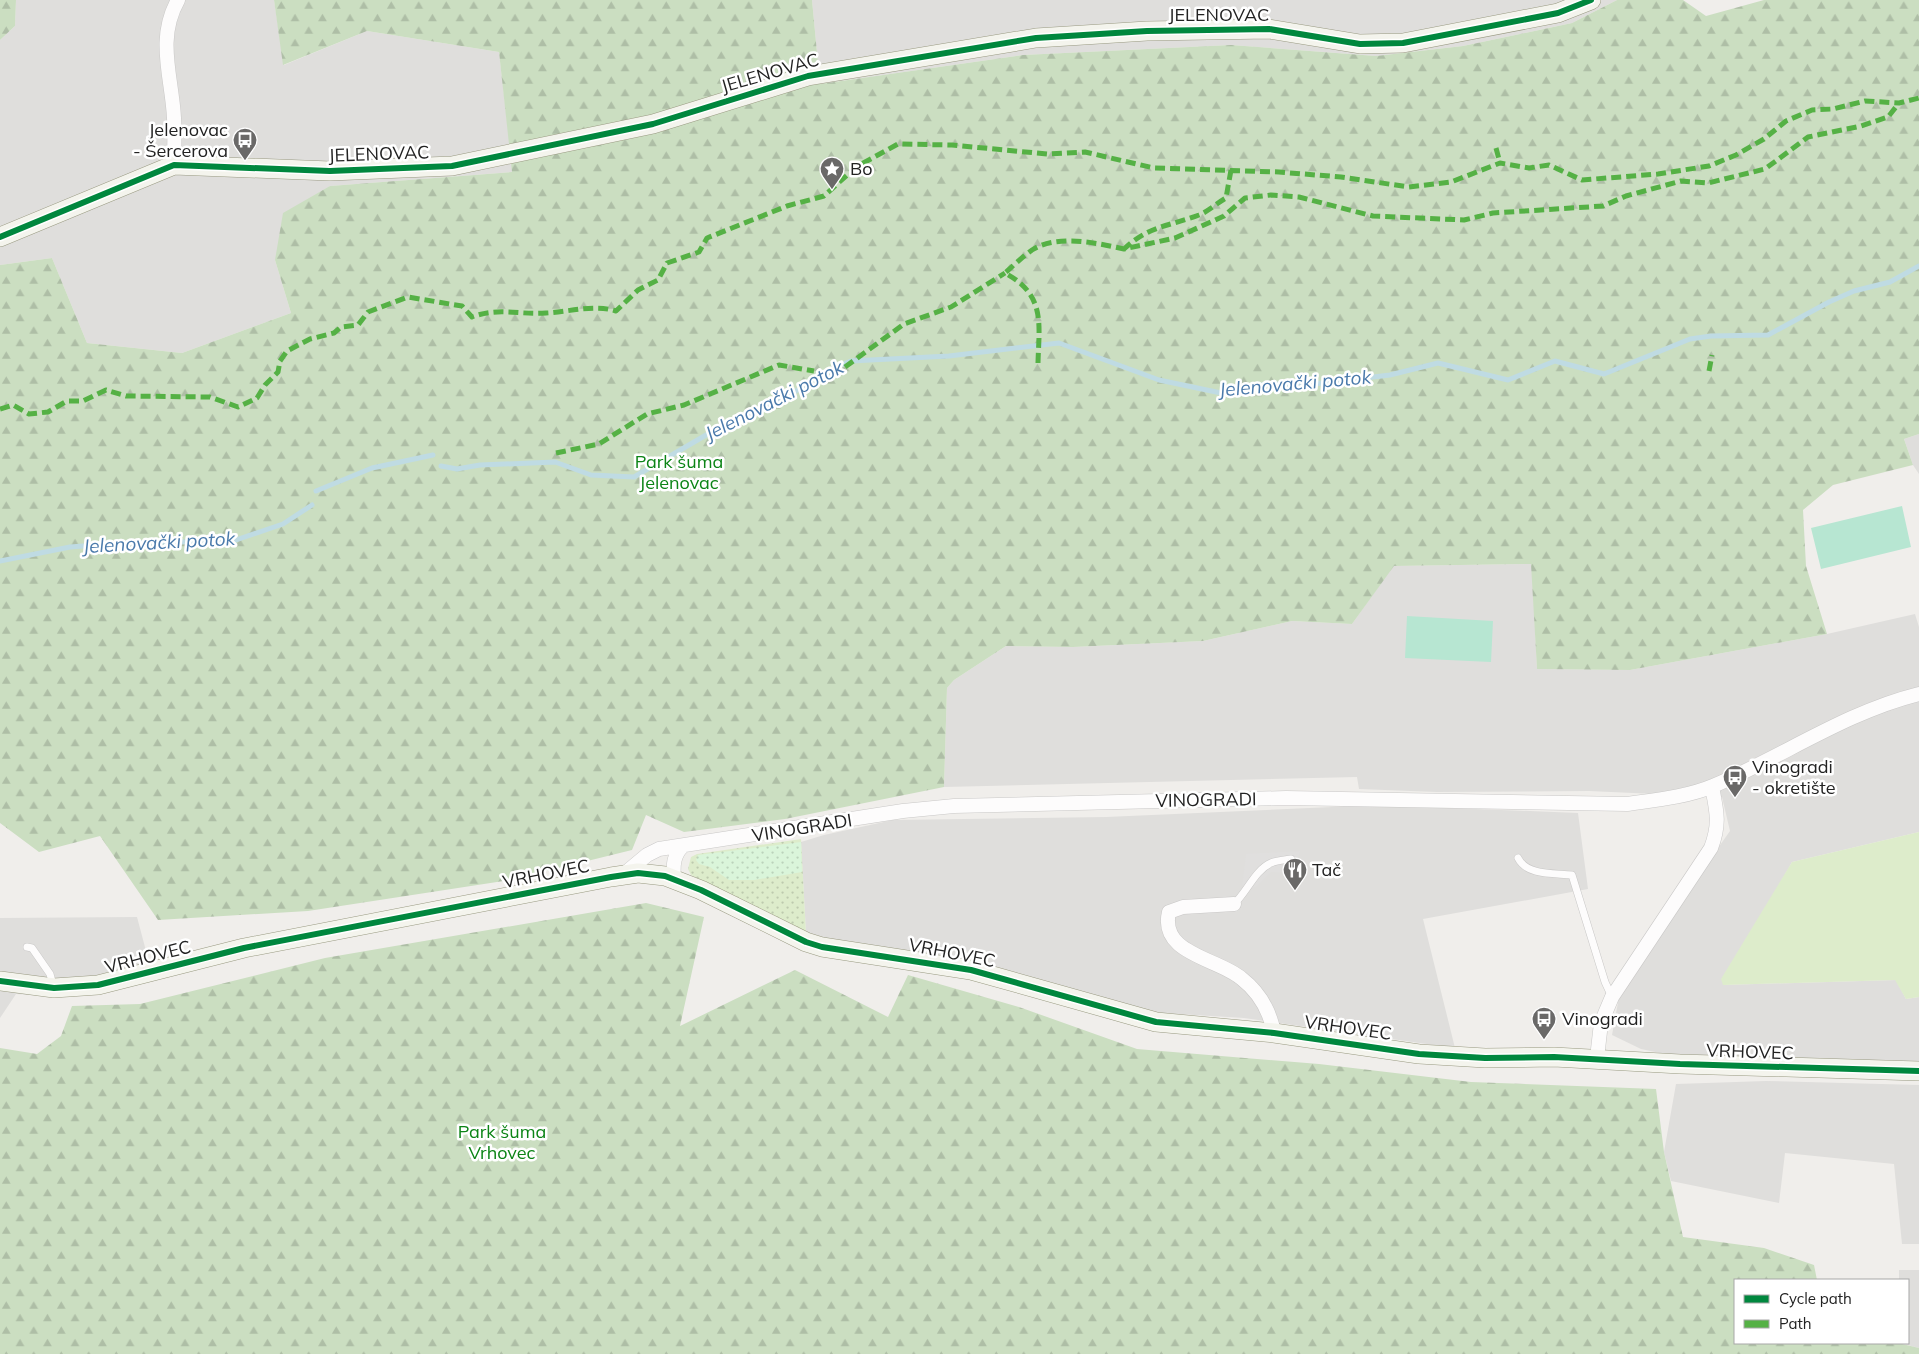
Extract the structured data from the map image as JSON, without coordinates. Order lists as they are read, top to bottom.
{
  "streets": {
    "street": ["JELENOVAC", "VINOGRADI", "VRHOVEC"]
  },
  "crossings": [
    ["VINOGRADI", "VRHOVEC"]
  ],
  "water": ["Jelenovački potok"],
  "parks": ["Park šuma Jelenovac", "Park šuma Vrhovec"],
  "places": {
    "bus stop": ["Jelenovac - Šercerova", "Vinogradi - okretište", "Vinogradi"],
    "place": ["Bo"],
    "restaurant": ["Tač"]
  },
  "legend": ["Cycle path", "Path"]
}
